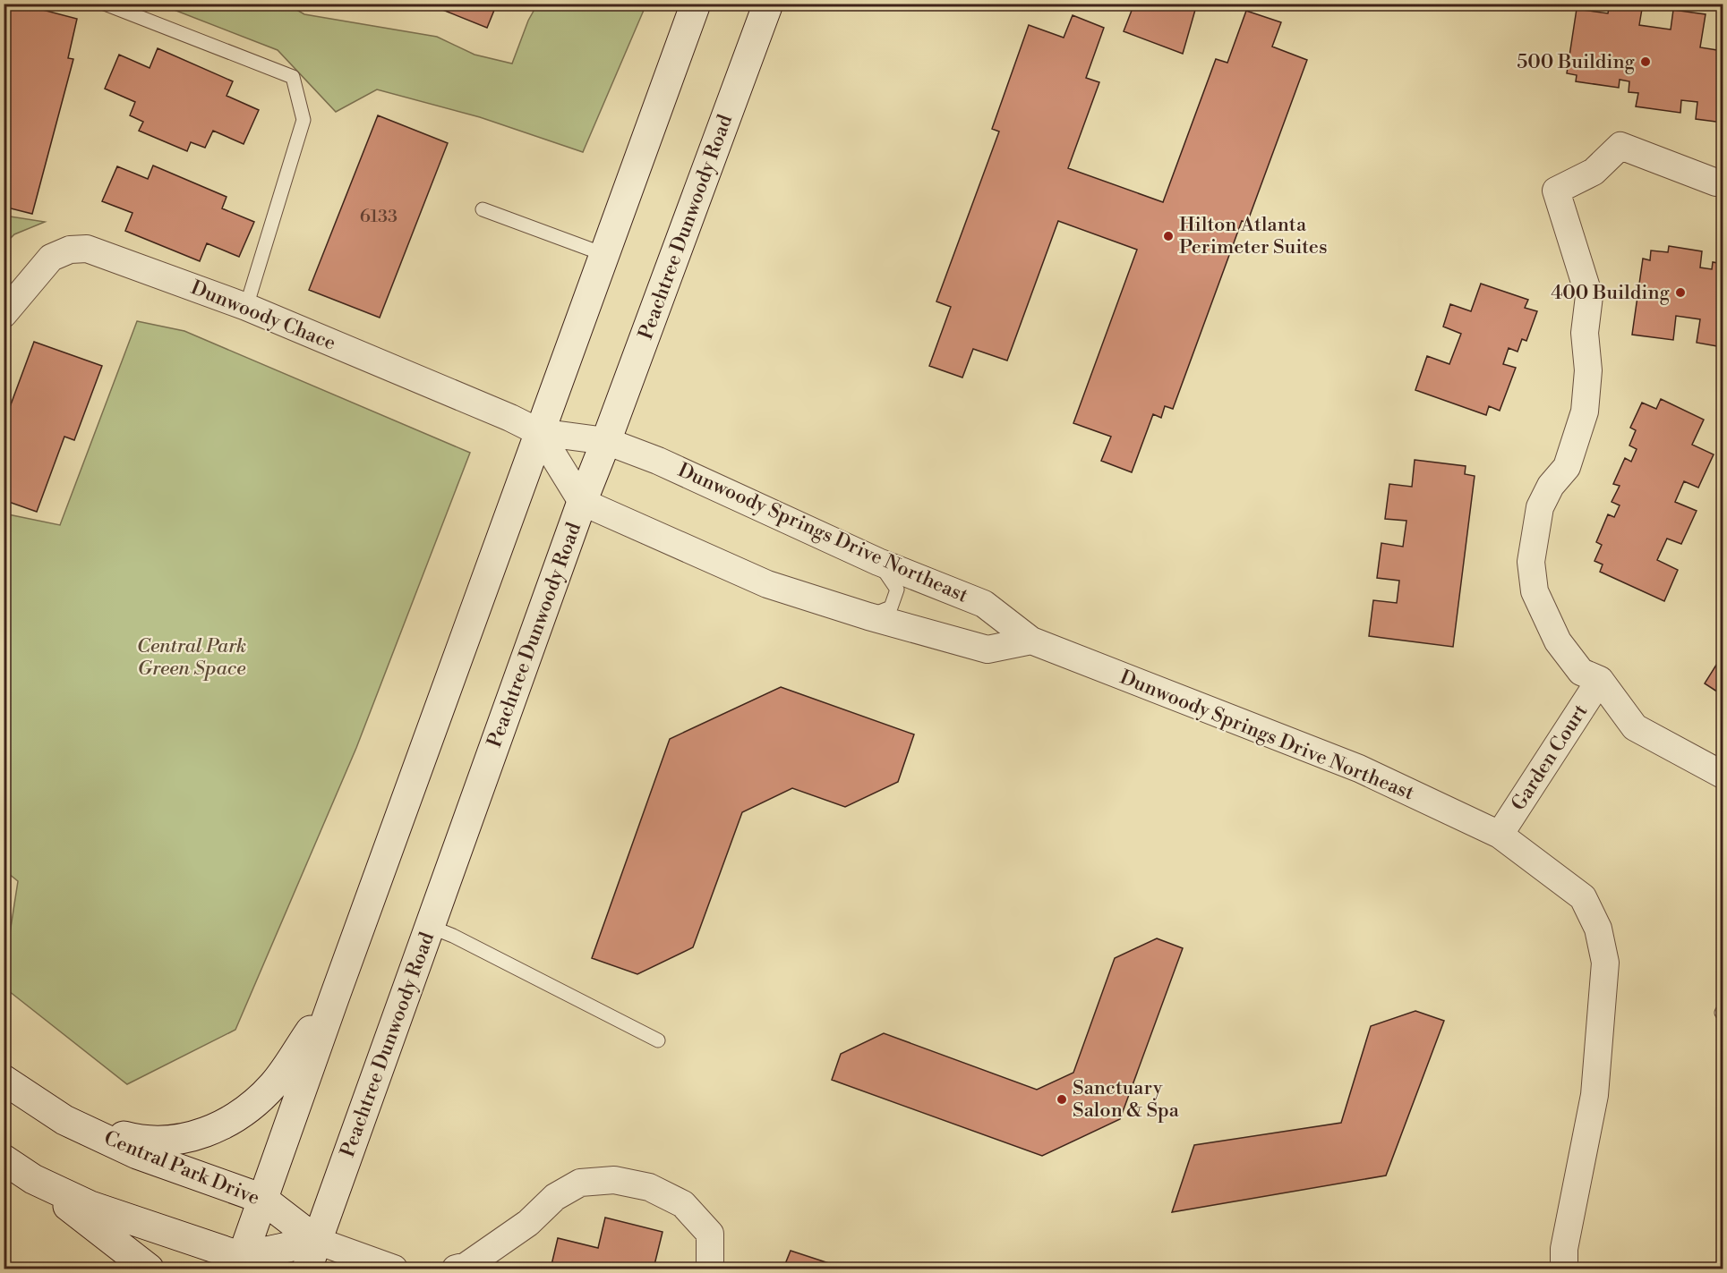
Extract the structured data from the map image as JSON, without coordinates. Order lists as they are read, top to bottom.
{
  "streets": {
    "main road": ["Peachtree Dunwoody Road", "Central Park Drive"],
    "street": ["Dunwoody Chace", "Dunwoody Springs Drive Northeast", "Garden Court"]
  },
  "crossings": [
    ["Peachtree Dunwoody Road", "Dunwoody Chace"],
    ["Peachtree Dunwoody Road", "Dunwoody Springs Drive Northeast"],
    ["Peachtree Dunwoody Road", "Central Park Drive"],
    ["Dunwoody Chace", "Dunwoody Springs Drive Northeast"],
    ["Dunwoody Springs Drive Northeast", "Garden Court"]
  ],
  "parks": ["Central Park Green Space"],
  "places": [
    "500 Building",
    "Hilton Atlanta Perimeter Suites",
    "400 Building",
    "Sanctuary Salon & Spa"
  ],
  "house_numbers": ["6133"]
}
